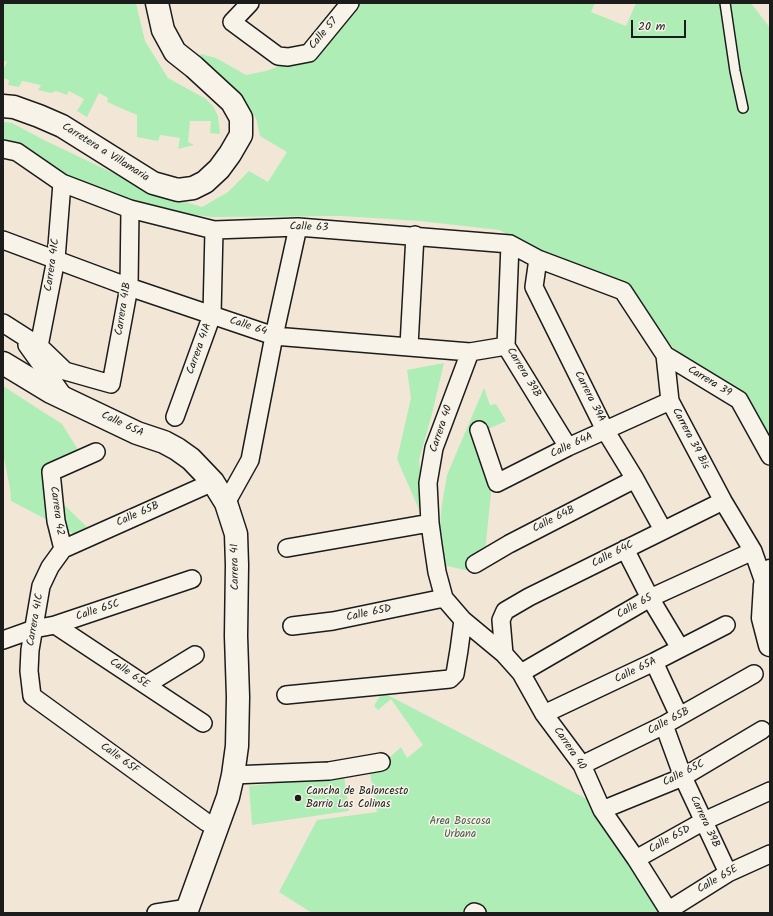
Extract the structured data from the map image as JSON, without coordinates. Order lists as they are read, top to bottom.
{
  "streets": {
    "street": [
      "Calle 57",
      "Carretera a Villamaria",
      "Calle 63",
      "Carrera 41C",
      "Carrera 41B",
      "Calle 64",
      "Carrera 41A",
      "Carrera 39B",
      "Carrera 39",
      "Carrera 39A",
      "Calle 65A",
      "Carrera 40",
      "Carrera 39 Bis",
      "Calle 64A",
      "Carrera 42",
      "Calle 65B",
      "Calle 64B",
      "Calle 64C",
      "Carrera 41",
      "Calle 65",
      "Calle 65C",
      "Calle 65D",
      "Calle 65E",
      "Calle 65F"
    ]
  },
  "crossings": [
    ["Calle 63", "Carrera 41C"],
    ["Calle 63", "Carrera 41B"],
    ["Calle 63", "Carrera 41A"],
    ["Calle 63", "Carrera 39B"],
    ["Calle 63", "Carrera 39A"],
    ["Calle 63", "Carrera 39 Bis"],
    ["Carrera 41C", "Carrera 41B"],
    ["Carrera 41C", "Calle 64"],
    ["Carrera 41C", "Carrera 42"],
    ["Carrera 41C", "Calle 65B"],
    ["Carrera 41C", "Calle 65C"],
    ["Carrera 41C", "Calle 65F"],
    ["Carrera 41B", "Calle 64"],
    ["Calle 64", "Carrera 41A"],
    ["Calle 64", "Carrera 39B"],
    ["Calle 64", "Carrera 40"],
    ["Carrera 39B", "Calle 64A"],
    ["Carrera 39B", "Calle 65B"],
    ["Carrera 39B", "Calle 65C"],
    ["Carrera 39B", "Calle 65D"],
    ["Carrera 39B", "Calle 65E"],
    ["Carrera 39", "Carrera 39 Bis"],
    ["Carrera 39A", "Calle 64A"],
    ["Carrera 39A", "Calle 64B"],
    ["Carrera 39A", "Calle 64C"],
    ["Calle 65A", "Carrera 40"],
    ["Calle 65A", "Calle 65B"],
    ["Calle 65A", "Carrera 41"],
    ["Carrera 40", "Calle 65B"],
    ["Carrera 40", "Calle 64C"],
    ["Carrera 40", "Calle 65"],
    ["Carrera 40", "Calle 65C"],
    ["Carrera 40", "Calle 65D"],
    ["Carrera 40", "Calle 65E"],
    ["Carrera 39 Bis", "Calle 64A"],
    ["Carrera 39 Bis", "Calle 64C"],
    ["Carrera 39 Bis", "Calle 65"],
    ["Carrera 42", "Calle 65B"],
    ["Calle 65C", "Calle 65E"]
  ],
  "parks": ["Area Boscosa Urbana"],
  "places": ["Cancha de Baloncesto Barrio Las Colinas"],
  "scale_bar": "20 m"
}
